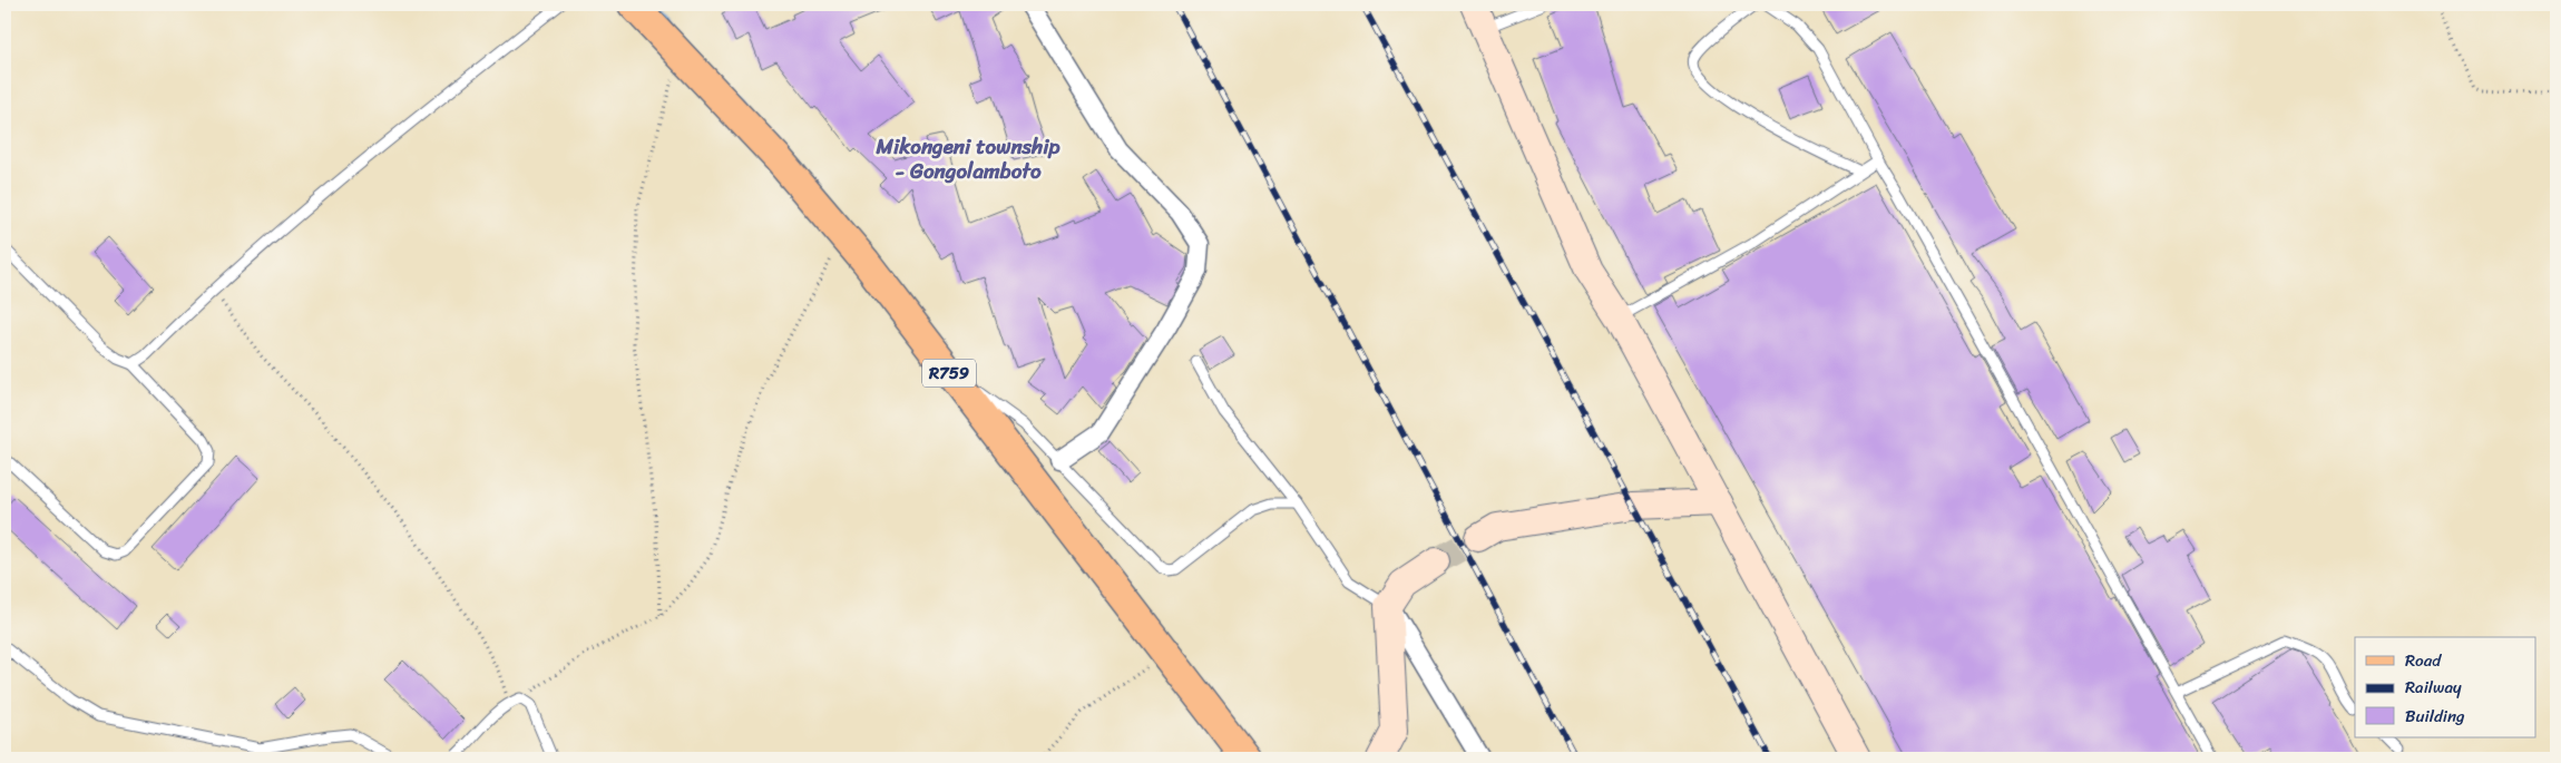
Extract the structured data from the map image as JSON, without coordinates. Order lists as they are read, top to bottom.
{
  "streets": {
    "main road": ["R759"]
  },
  "districts": ["Mikongeni township - Gongolamboto"],
  "legend": ["Road", "Railway", "Building"]
}
